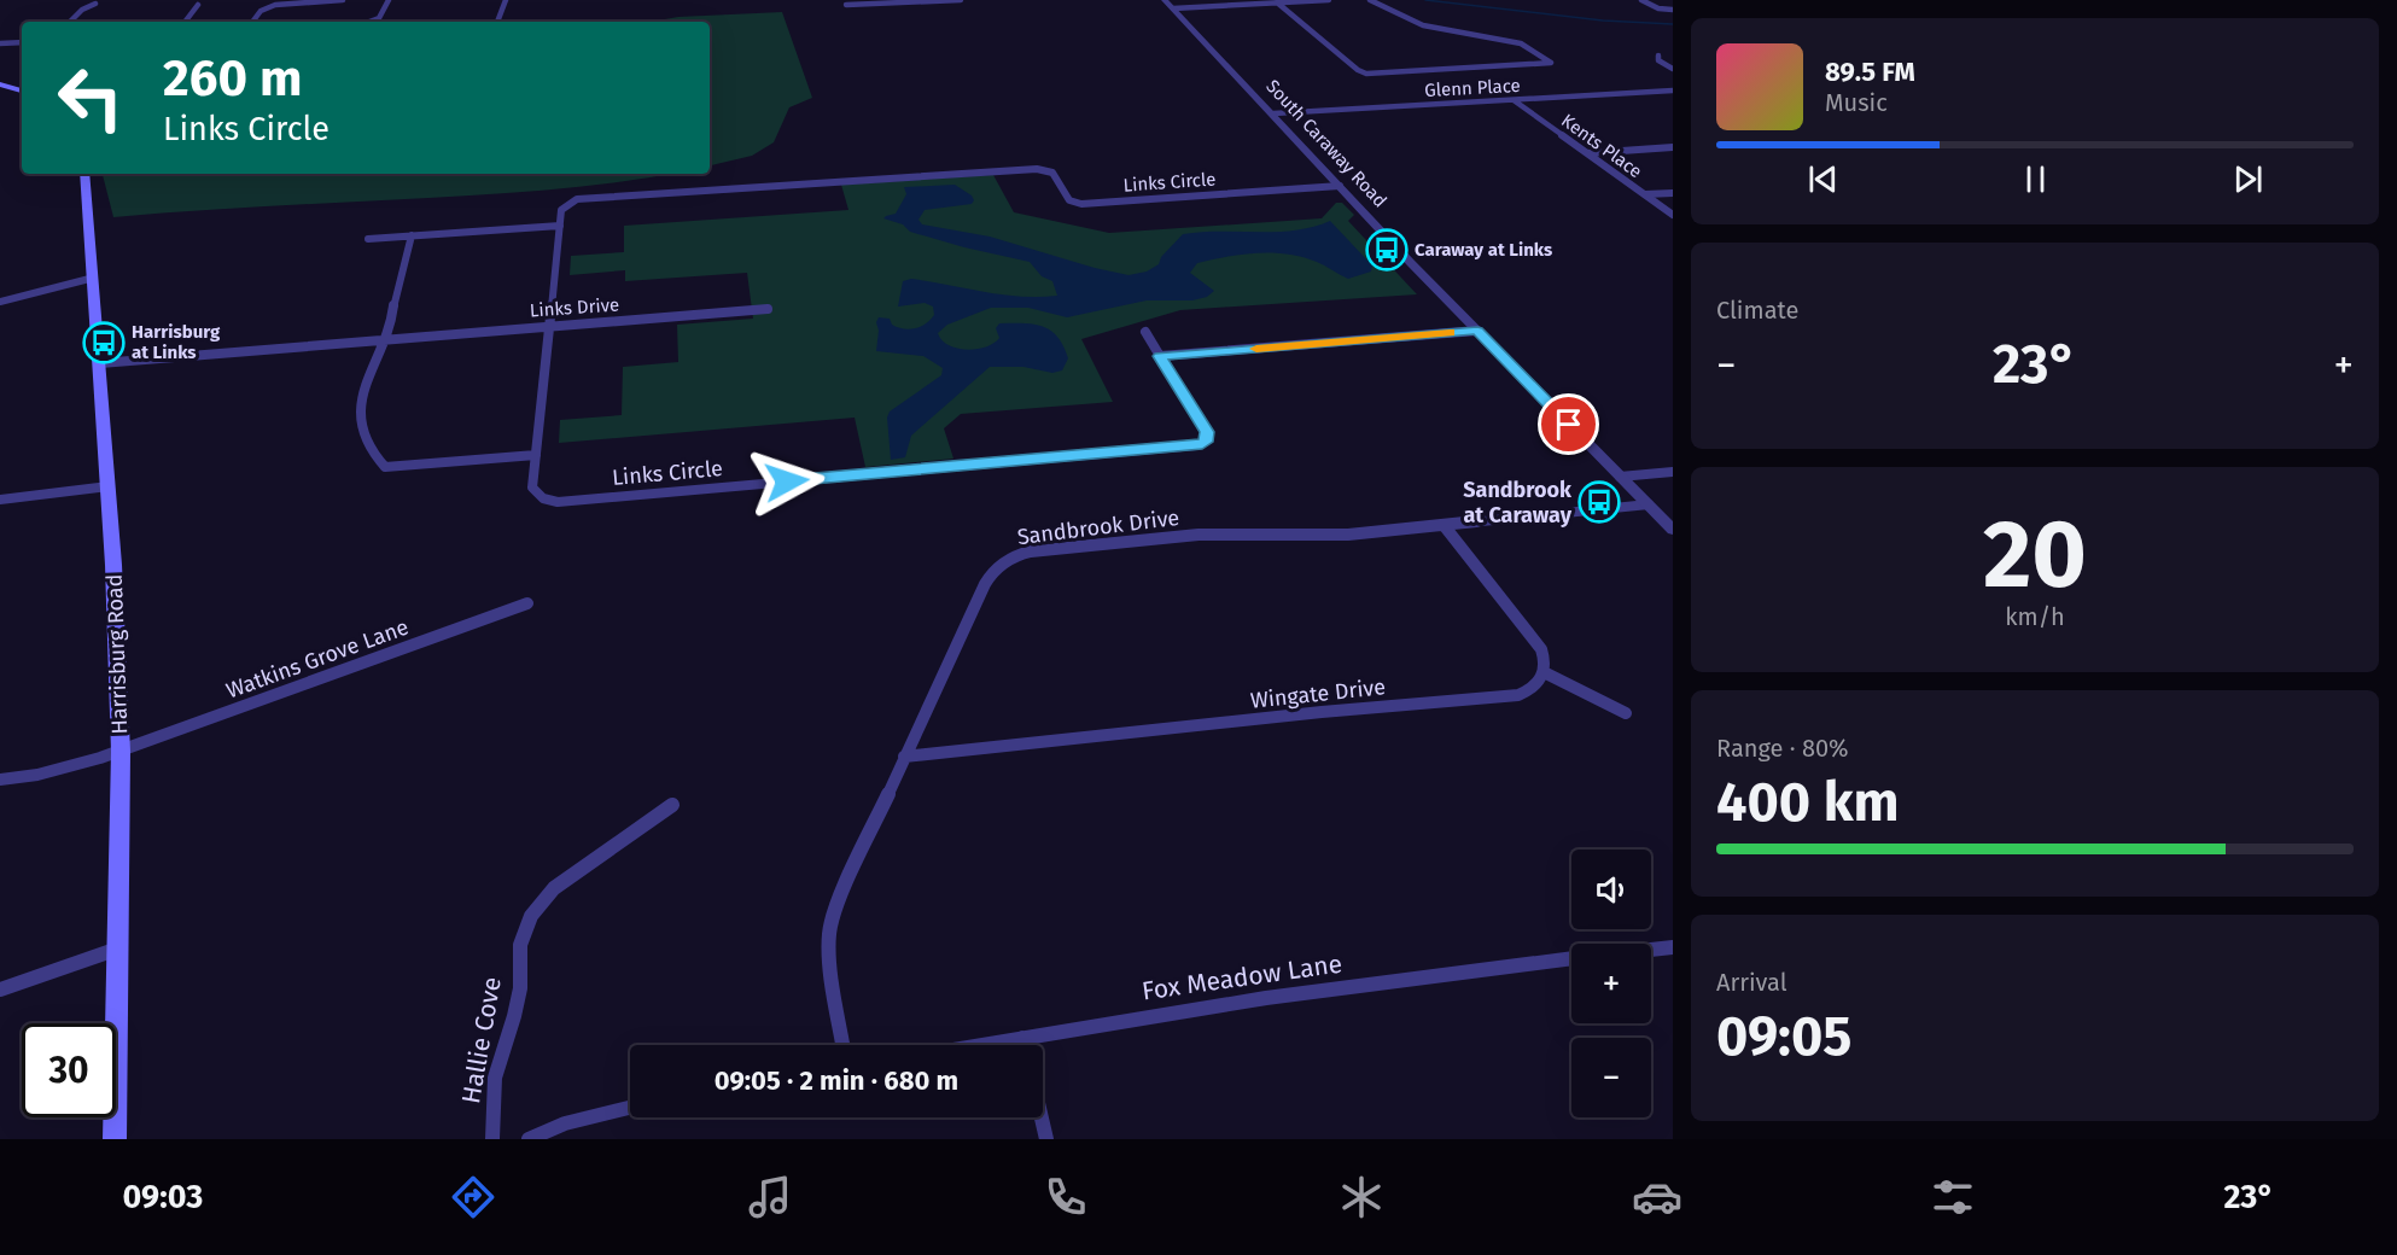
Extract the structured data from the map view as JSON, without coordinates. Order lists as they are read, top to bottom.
{
  "streets": {
    "main road": ["Harrisburg Road"],
    "street": [
      "Glenn Place",
      "South Caraway Road",
      "Kents Place",
      "Links Circle",
      "Links Drive",
      "Sandbrook Drive",
      "Watkins Grove Lane",
      "Wingate Drive",
      "Fox Meadow Lane",
      "Hallie Cove"
    ]
  },
  "crossings": [
    ["Glenn Place", "South Caraway Road"],
    ["Glenn Place", "Kents Place"],
    ["South Caraway Road", "Links Circle"],
    ["South Caraway Road", "Sandbrook Drive"],
    ["Links Circle", "Links Drive"],
    ["Links Drive", "Harrisburg Road"],
    ["Sandbrook Drive", "Wingate Drive"],
    ["Harrisburg Road", "Watkins Grove Lane"]
  ],
  "places": {
    "bus stop": ["Caraway at Links", "Harrisburg at Links", "Sandbrook at Caraway"]
  },
  "page": {
    "turn": ["260 m", "Links Circle"],
    "song": ["89.5 FM", "Music"],
    "tile": [
      "Climate",
      ["20", "km/h"],
      ["Range · 80%", "400 km"],
      ["Arrival", "09:05"]
    ],
    "heat": ["−", "23°", "+"],
    "map_buttons": ["+", "−"],
    "limit": "30",
    "trip": "09:05 · 2 min · 680 m",
    "tabs": ["09:03", "23°"]
  }
}
